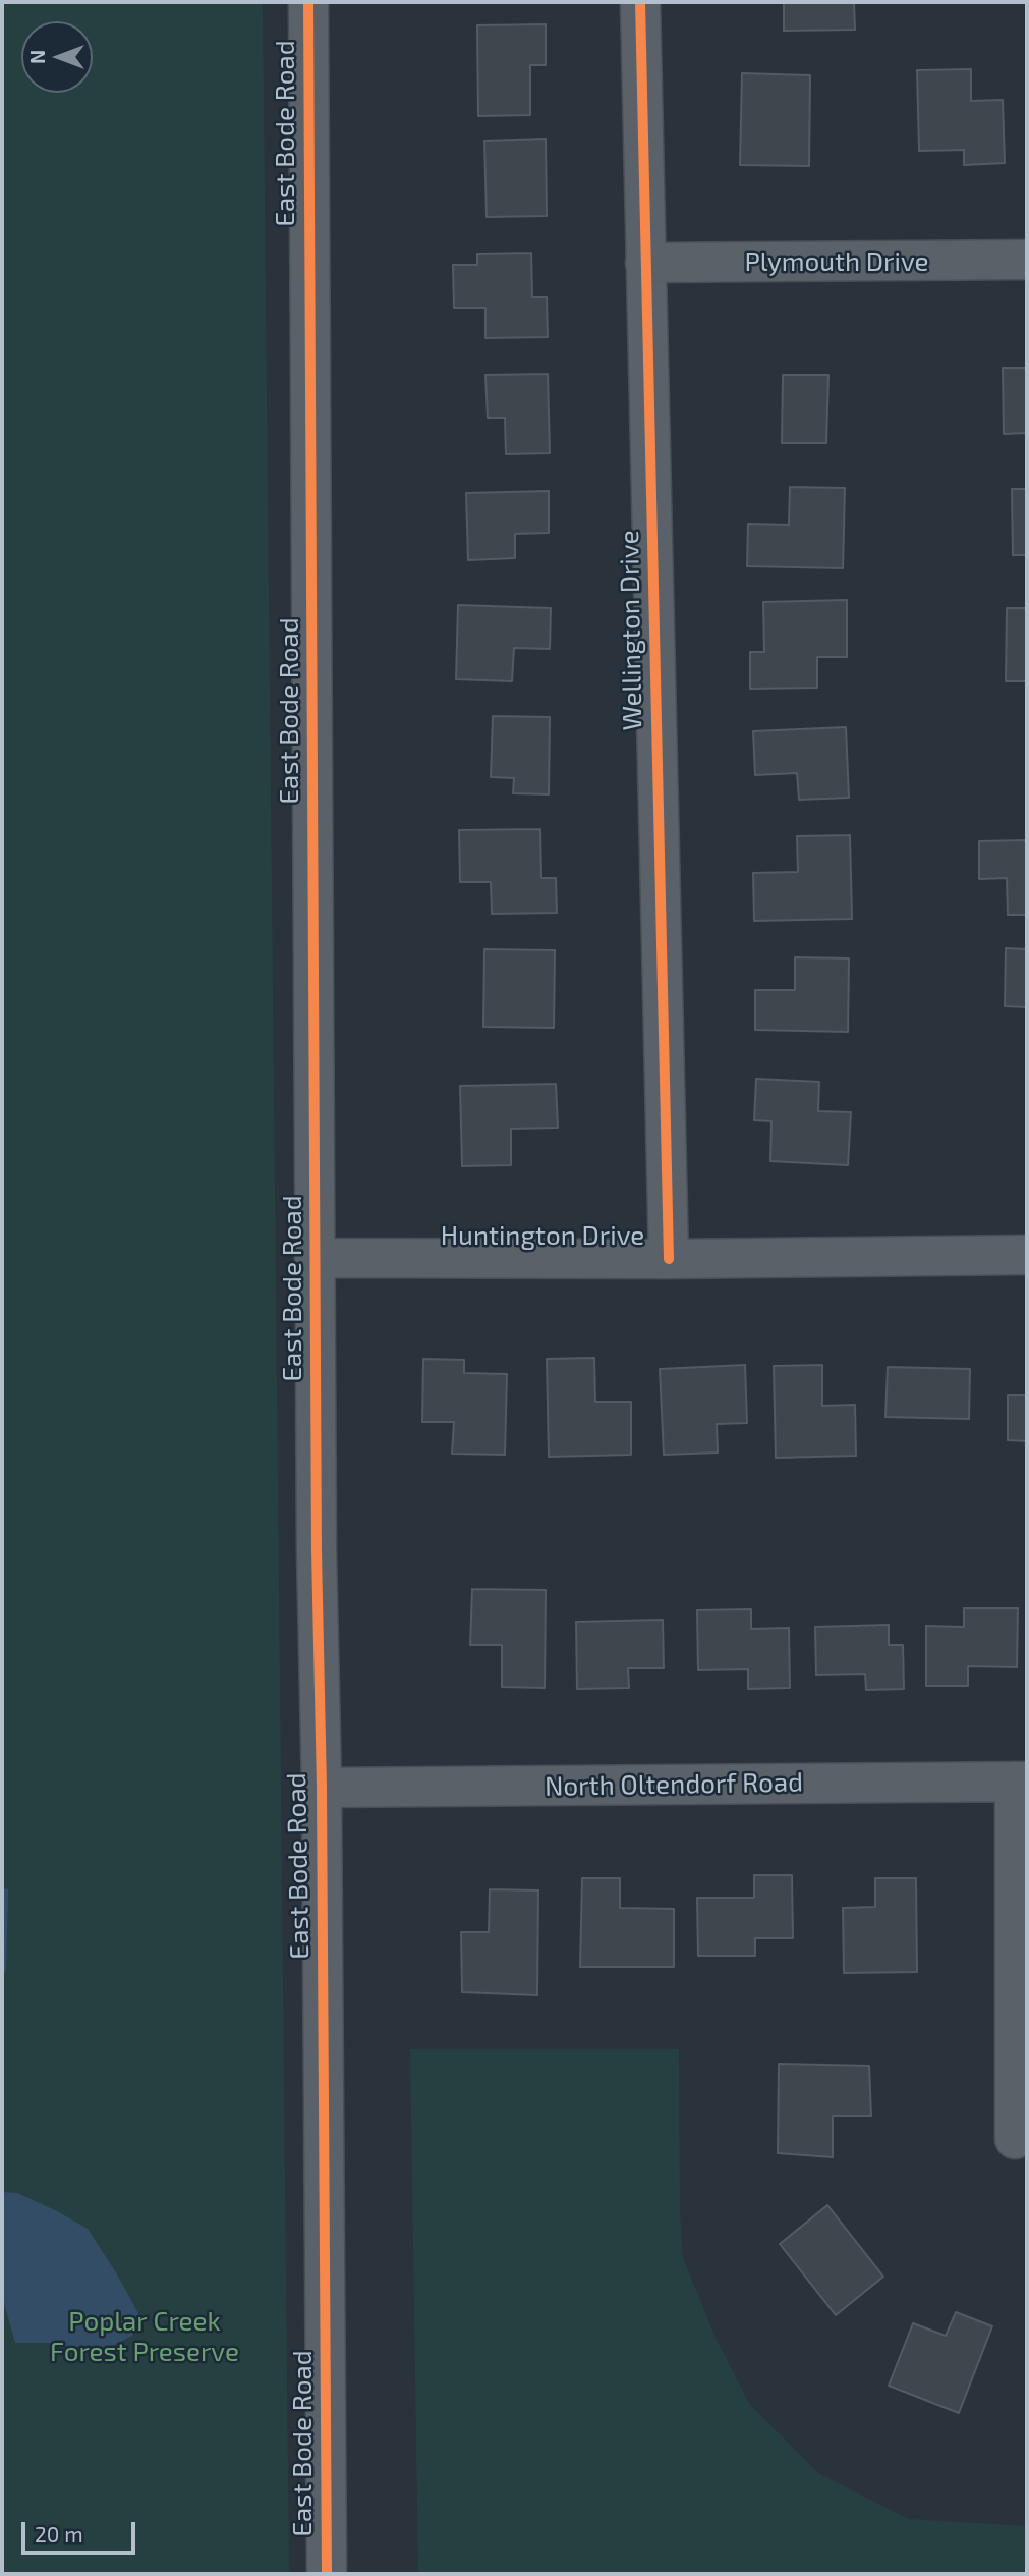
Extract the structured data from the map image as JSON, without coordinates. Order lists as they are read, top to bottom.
{
  "streets": {
    "street": [
      "East Bode Road",
      "Plymouth Drive",
      "Wellington Drive",
      "Huntington Drive",
      "North Oltendorf Road"
    ]
  },
  "crossings": [
    ["East Bode Road", "Huntington Drive"],
    ["East Bode Road", "North Oltendorf Road"],
    ["Plymouth Drive", "Wellington Drive"],
    ["Wellington Drive", "Huntington Drive"]
  ],
  "parks": ["Poplar Creek Forest Preserve"],
  "scale_bar": "20 m",
  "north": "left"
}
